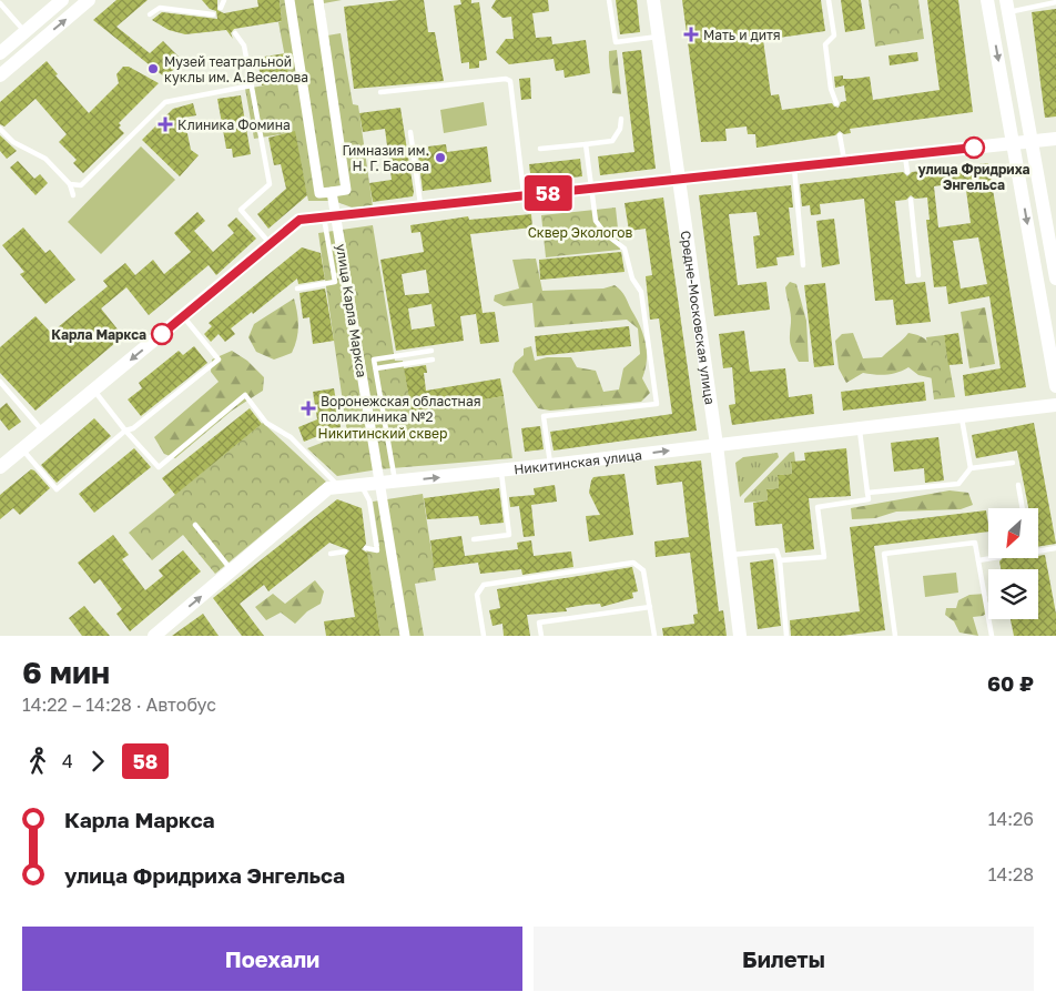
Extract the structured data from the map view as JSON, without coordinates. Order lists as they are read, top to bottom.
{
  "streets": {
    "street": ["улица Карла Маркса", "Средне-Московская улица", "Никитинская улица"]
  },
  "crossings": [
    ["улица Карла Маркса", "Никитинская улица"],
    ["Средне-Московская улица", "Никитинская улица"]
  ],
  "one_way": ["Никитинская улица"],
  "parks": ["Сквер Экологов", "Никитинский сквер"],
  "places": {
    "health": ["Мать и дитя", "Клиника Фомина", "Воронежская областная поликлиника №2"],
    "other": [
      "Музей театральной куклы им. А.Веселова",
      "улица Фридриха Энгельса",
      "Гимназия им. Н. Г. Басова",
      "Карла Маркса"
    ]
  },
  "lines": ["bus line 58"],
  "north": "bottom left",
  "page": {
    "on_map": "58",
    "heading": ["6 мин", "14:22 – 14:28 · Автобус", "60 ₽"],
    "legs": ["4", "58"],
    "list": [
      {
        "name": "Карла Маркса",
        "value": "14:26"
      },
      {
        "name": "улица Фридриха Энгельса",
        "value": "14:28"
      }
    ],
    "buttons": ["Поехали", "Билеты"]
  }
}
